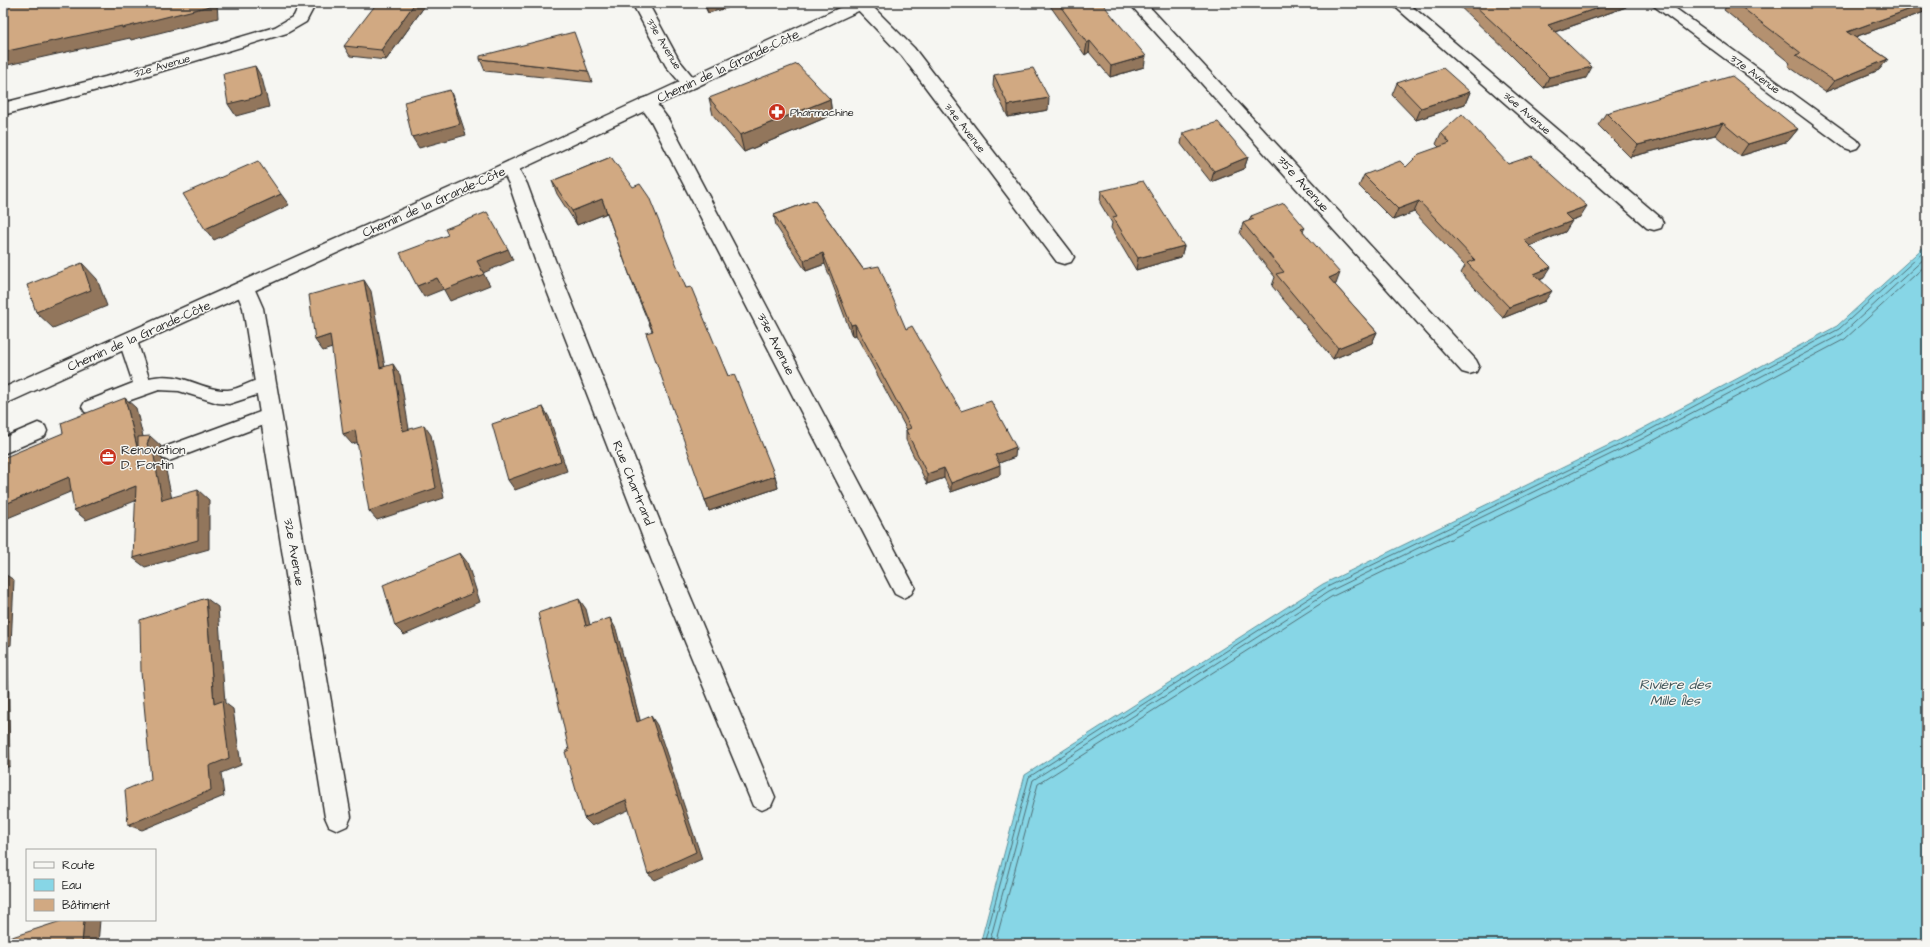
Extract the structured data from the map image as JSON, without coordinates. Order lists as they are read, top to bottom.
{
  "streets": {
    "street": [
      "33e Avenue",
      "32e Avenue",
      "Chemin de la Grande-Côte",
      "37e Avenue",
      "36e Avenue",
      "34e Avenue",
      "35e Avenue",
      "Rue Chartrand"
    ]
  },
  "crossings": [
    ["33e Avenue", "Chemin de la Grande-Côte"],
    ["32e Avenue", "Chemin de la Grande-Côte"],
    ["Chemin de la Grande-Côte", "34e Avenue"],
    ["Chemin de la Grande-Côte", "Rue Chartrand"]
  ],
  "water": ["Rivière des Mille Îles"],
  "places": {
    "pharmacy": ["Pharmachine"],
    "office": ["Renovation D. Fortin"]
  },
  "legend": ["Route", "Eau", "Bâtiment"]
}
